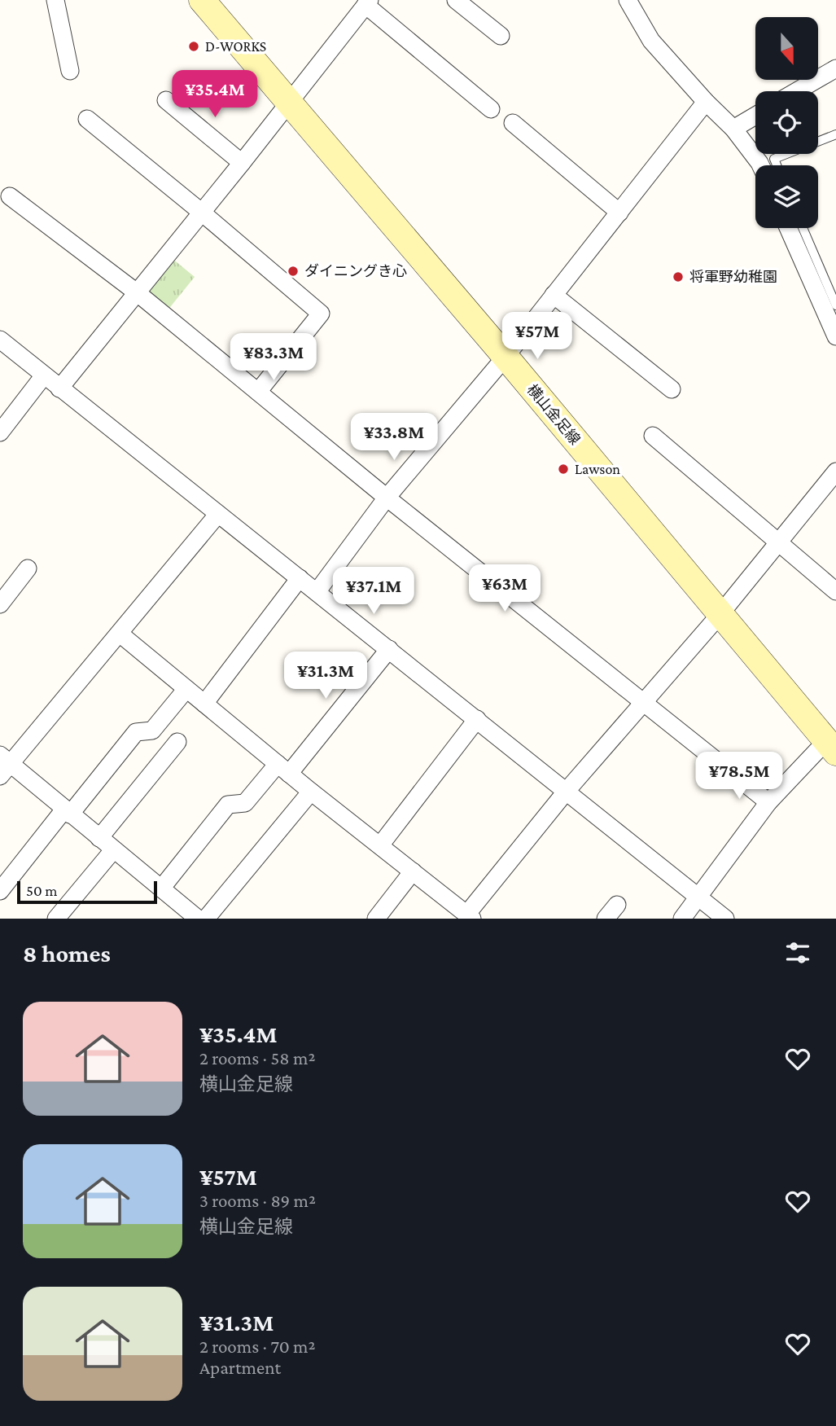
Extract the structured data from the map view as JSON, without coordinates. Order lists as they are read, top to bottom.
{
  "streets": {
    "street": ["横山金足線"]
  },
  "places": [
    "D-WORKS",
    "ダイニングき心",
    "将軍野幼稚園",
    "Lawson"
  ],
  "scale_bar": "50 m",
  "north": "bottom",
  "page": {
    "price": [
      "¥35.4M",
      "¥57M",
      "¥83.3M",
      "¥33.8M",
      "¥63M",
      "¥37.1M",
      "¥31.3M",
      "¥78.5M"
    ],
    "scale": "50 m",
    "heading": "8 homes",
    "list": [
      {
        "name": "¥35.4M",
        "note": "2 rooms · 58 m² · 横山金足線"
      },
      {
        "name": "¥57M",
        "note": "3 rooms · 89 m² · 横山金足線"
      },
      {
        "name": "¥31.3M",
        "note": "2 rooms · 70 m² · Apartment"
      }
    ]
  }
}
